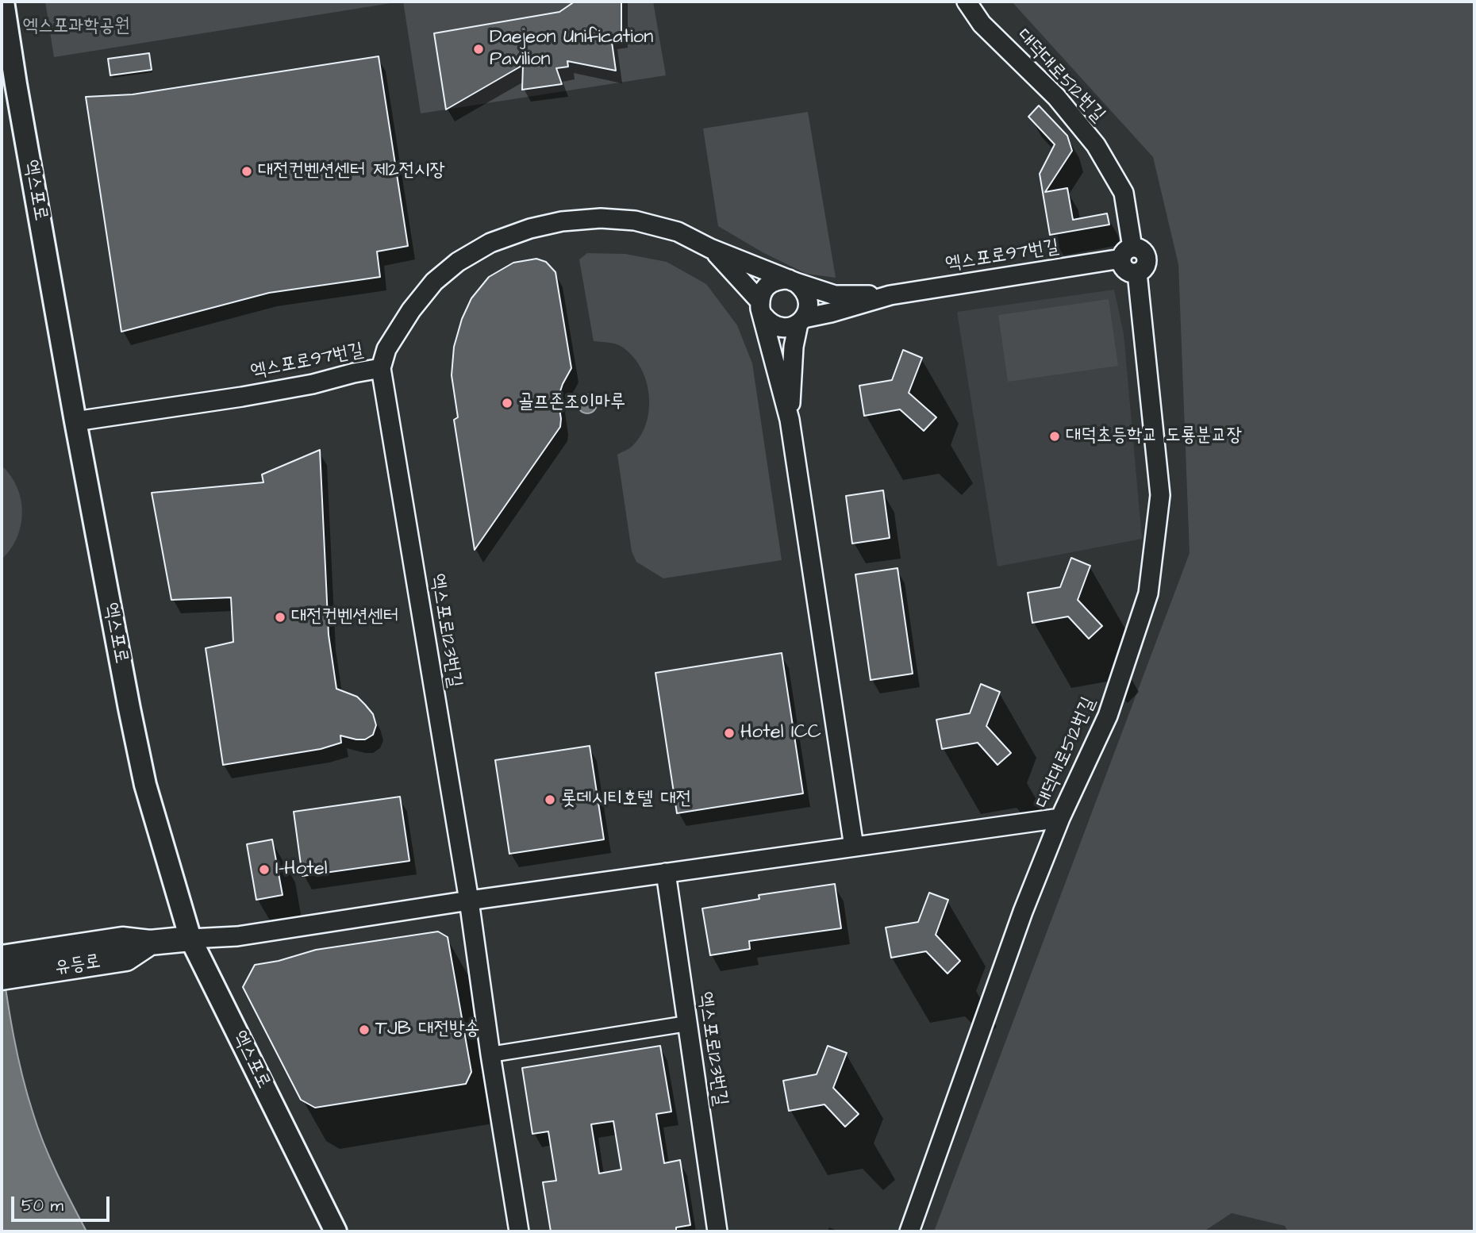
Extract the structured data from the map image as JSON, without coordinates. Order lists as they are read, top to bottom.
{
  "streets": {
    "main road": ["엑스포로", "유등로"],
    "street": ["대덕대로512번길", "엑스포로97번길", "엑스포로123번길"]
  },
  "crossings": [
    ["대덕대로512번길", "엑스포로97번길"],
    ["엑스포로", "엑스포로97번길"],
    ["엑스포로", "유등로"],
    ["엑스포로97번길", "엑스포로123번길"]
  ],
  "parks": ["엑스포과학공원"],
  "places": [
    "Daejeon Unification Pavilion",
    "대전컨벤션센터 제2전시장",
    "골프존조이마루",
    "대덕초등학교 도룡분교장",
    "대전컨벤션센터",
    "Hotel ICC",
    "롯데시티호텔 대전",
    "I-Hotel",
    "TJB 대전방송"
  ],
  "scale_bar": "50 m"
}
